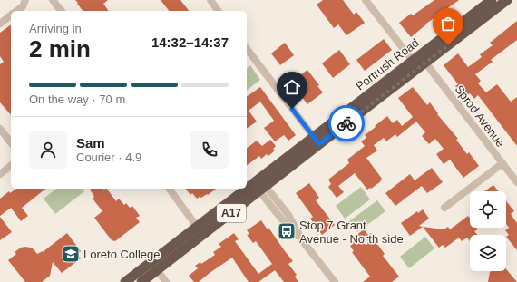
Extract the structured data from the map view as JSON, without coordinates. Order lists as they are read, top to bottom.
{
  "streets": {
    "highway": ["Portrush Road", "A17"],
    "street": ["Sprod Avenue"]
  },
  "crossings": [
    ["Portrush Road", "Sprod Avenue"]
  ],
  "places": {
    "bus stop": ["Stop 7 Grant Avenue - North side"],
    "school or university": ["Loreto College"]
  },
  "page": {
    "heading": ["2 min", "Arriving in", "14:32–14:37"],
    "panel": ["Sam", "Courier · 4.9"],
    "bar": "On the way · 70 m"
  }
}
